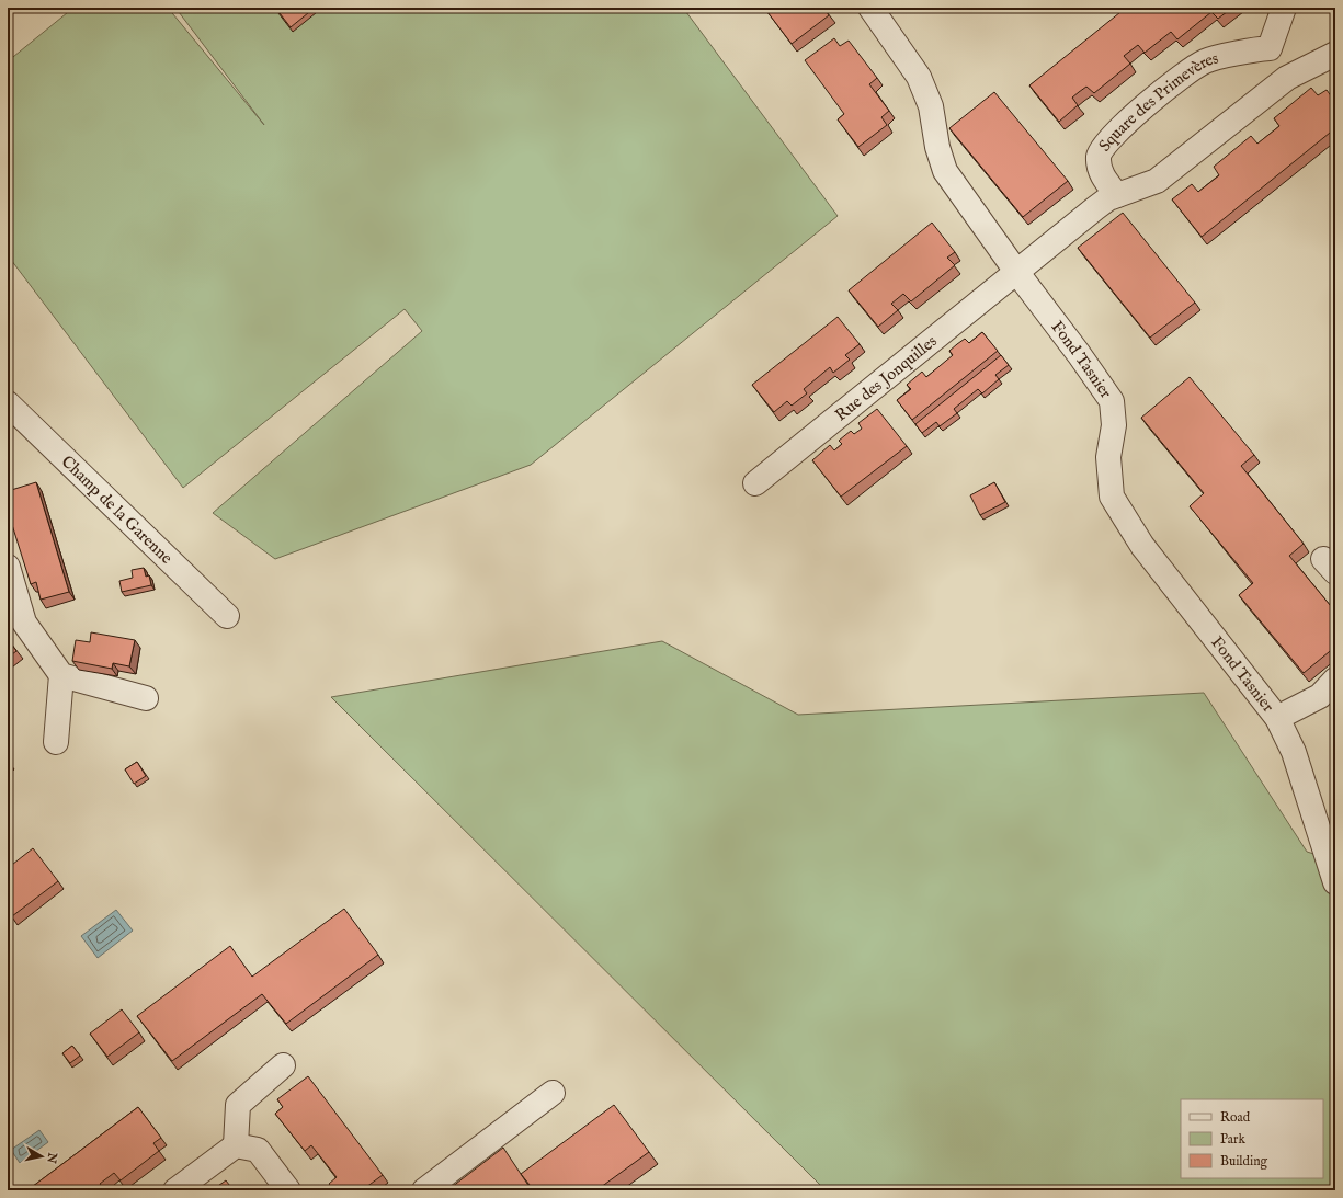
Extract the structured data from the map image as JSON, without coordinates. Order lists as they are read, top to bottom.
{
  "streets": {
    "street": [
      "Square des Primevères",
      "Fond Tasnier",
      "Rue des Jonquilles",
      "Champ de la Garenne"
    ]
  },
  "crossings": [
    ["Fond Tasnier", "Rue des Jonquilles"]
  ],
  "legend": ["Road", "Park", "Building"],
  "north": "right"
}
